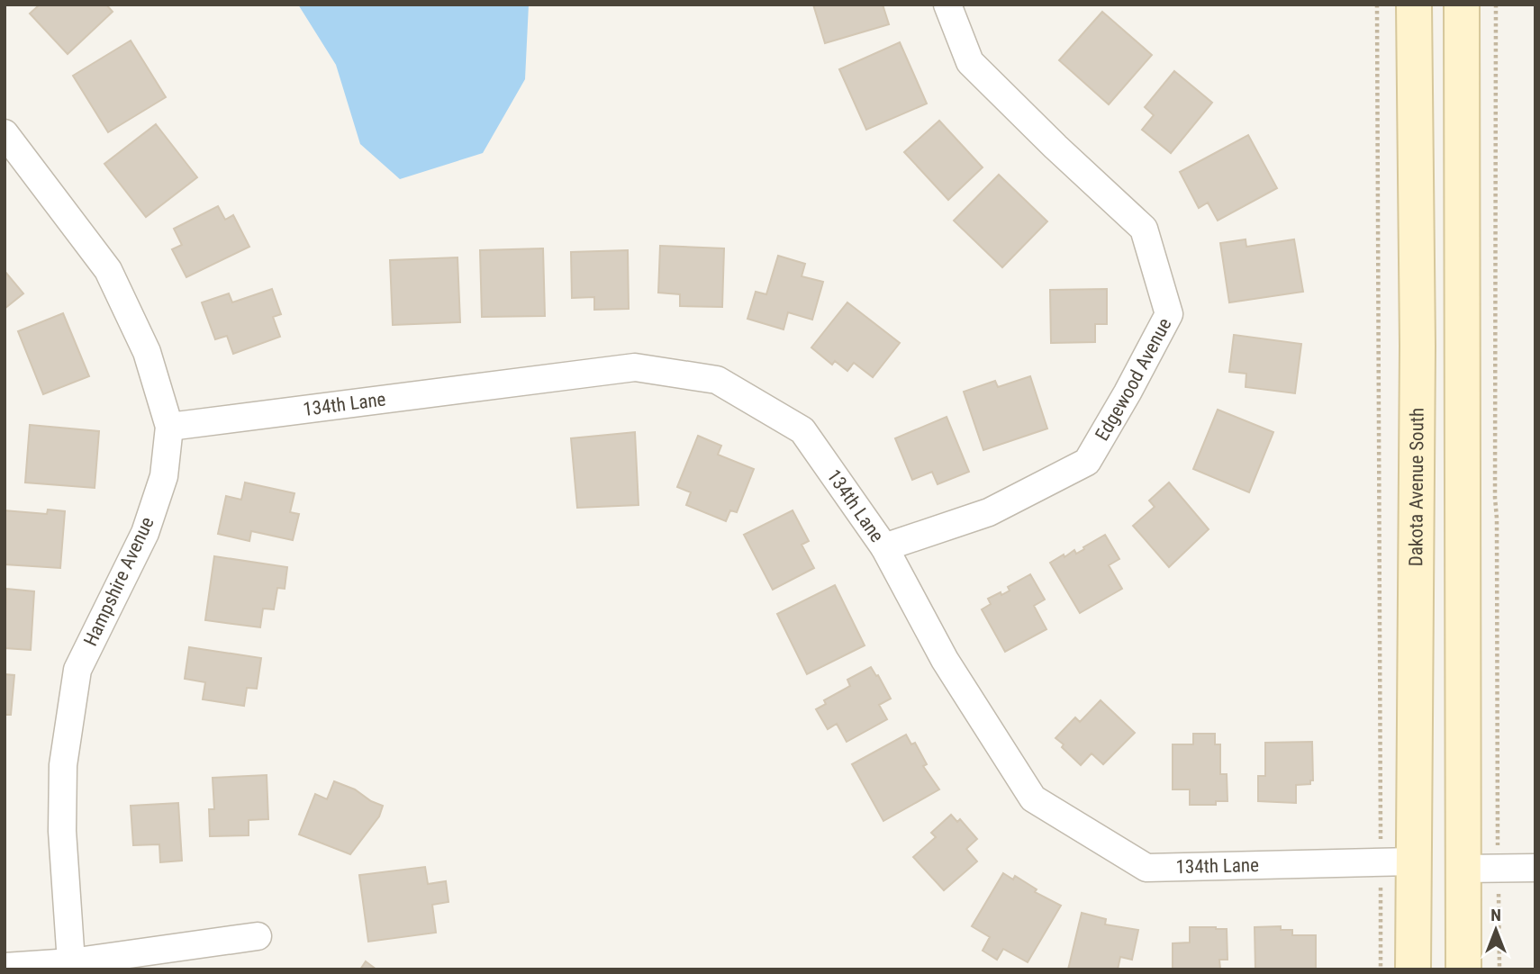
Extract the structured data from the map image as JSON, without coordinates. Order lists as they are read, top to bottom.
{
  "streets": {
    "main road": ["Dakota Avenue South"],
    "street": ["Edgewood Avenue", "134th Lane", "Hampshire Avenue"]
  },
  "crossings": [
    ["Edgewood Avenue", "134th Lane"],
    ["134th Lane", "Dakota Avenue South"],
    ["134th Lane", "Hampshire Avenue"]
  ],
  "north": "top"
}
